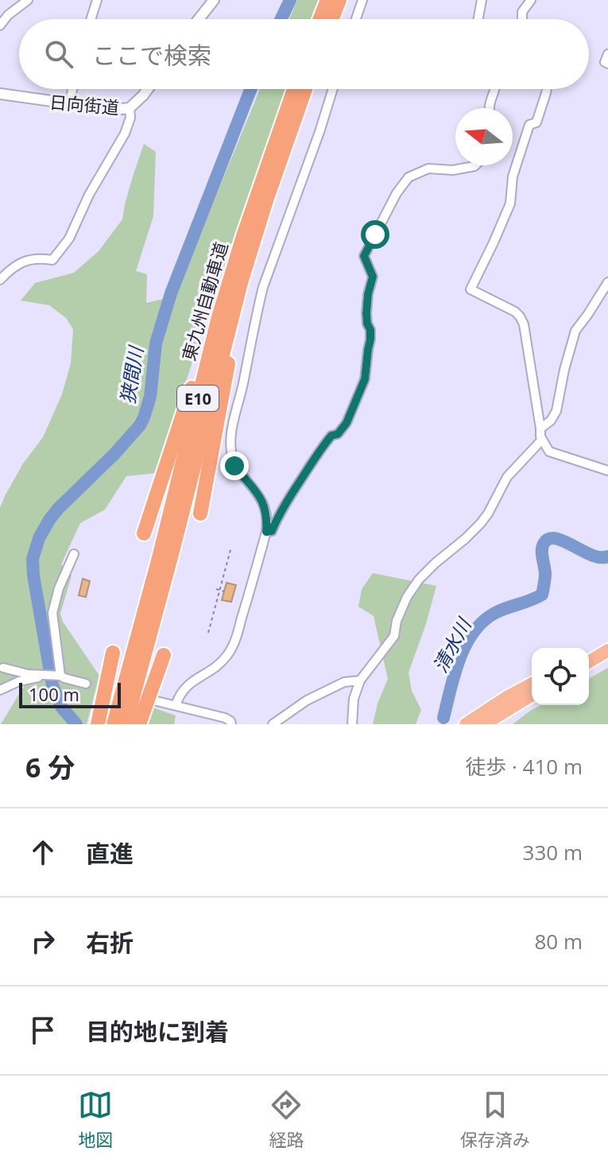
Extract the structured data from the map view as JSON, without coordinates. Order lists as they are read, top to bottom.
{
  "streets": {
    "highway": ["東九州自動車道", "E10"],
    "street": ["日向街道"]
  },
  "water": ["狭間川", "清水川"],
  "scale_bar": "100 m",
  "north": "left",
  "page": {
    "search": "ここで検索",
    "scale": "100 m",
    "heading": ["6 分", "徒歩 · 410 m"],
    "list": [
      ["直進", "330 m"],
      ["右折", "80 m"],
      "目的地に到着"
    ],
    "nav": ["地図", "経路", "保存済み"]
  }
}
